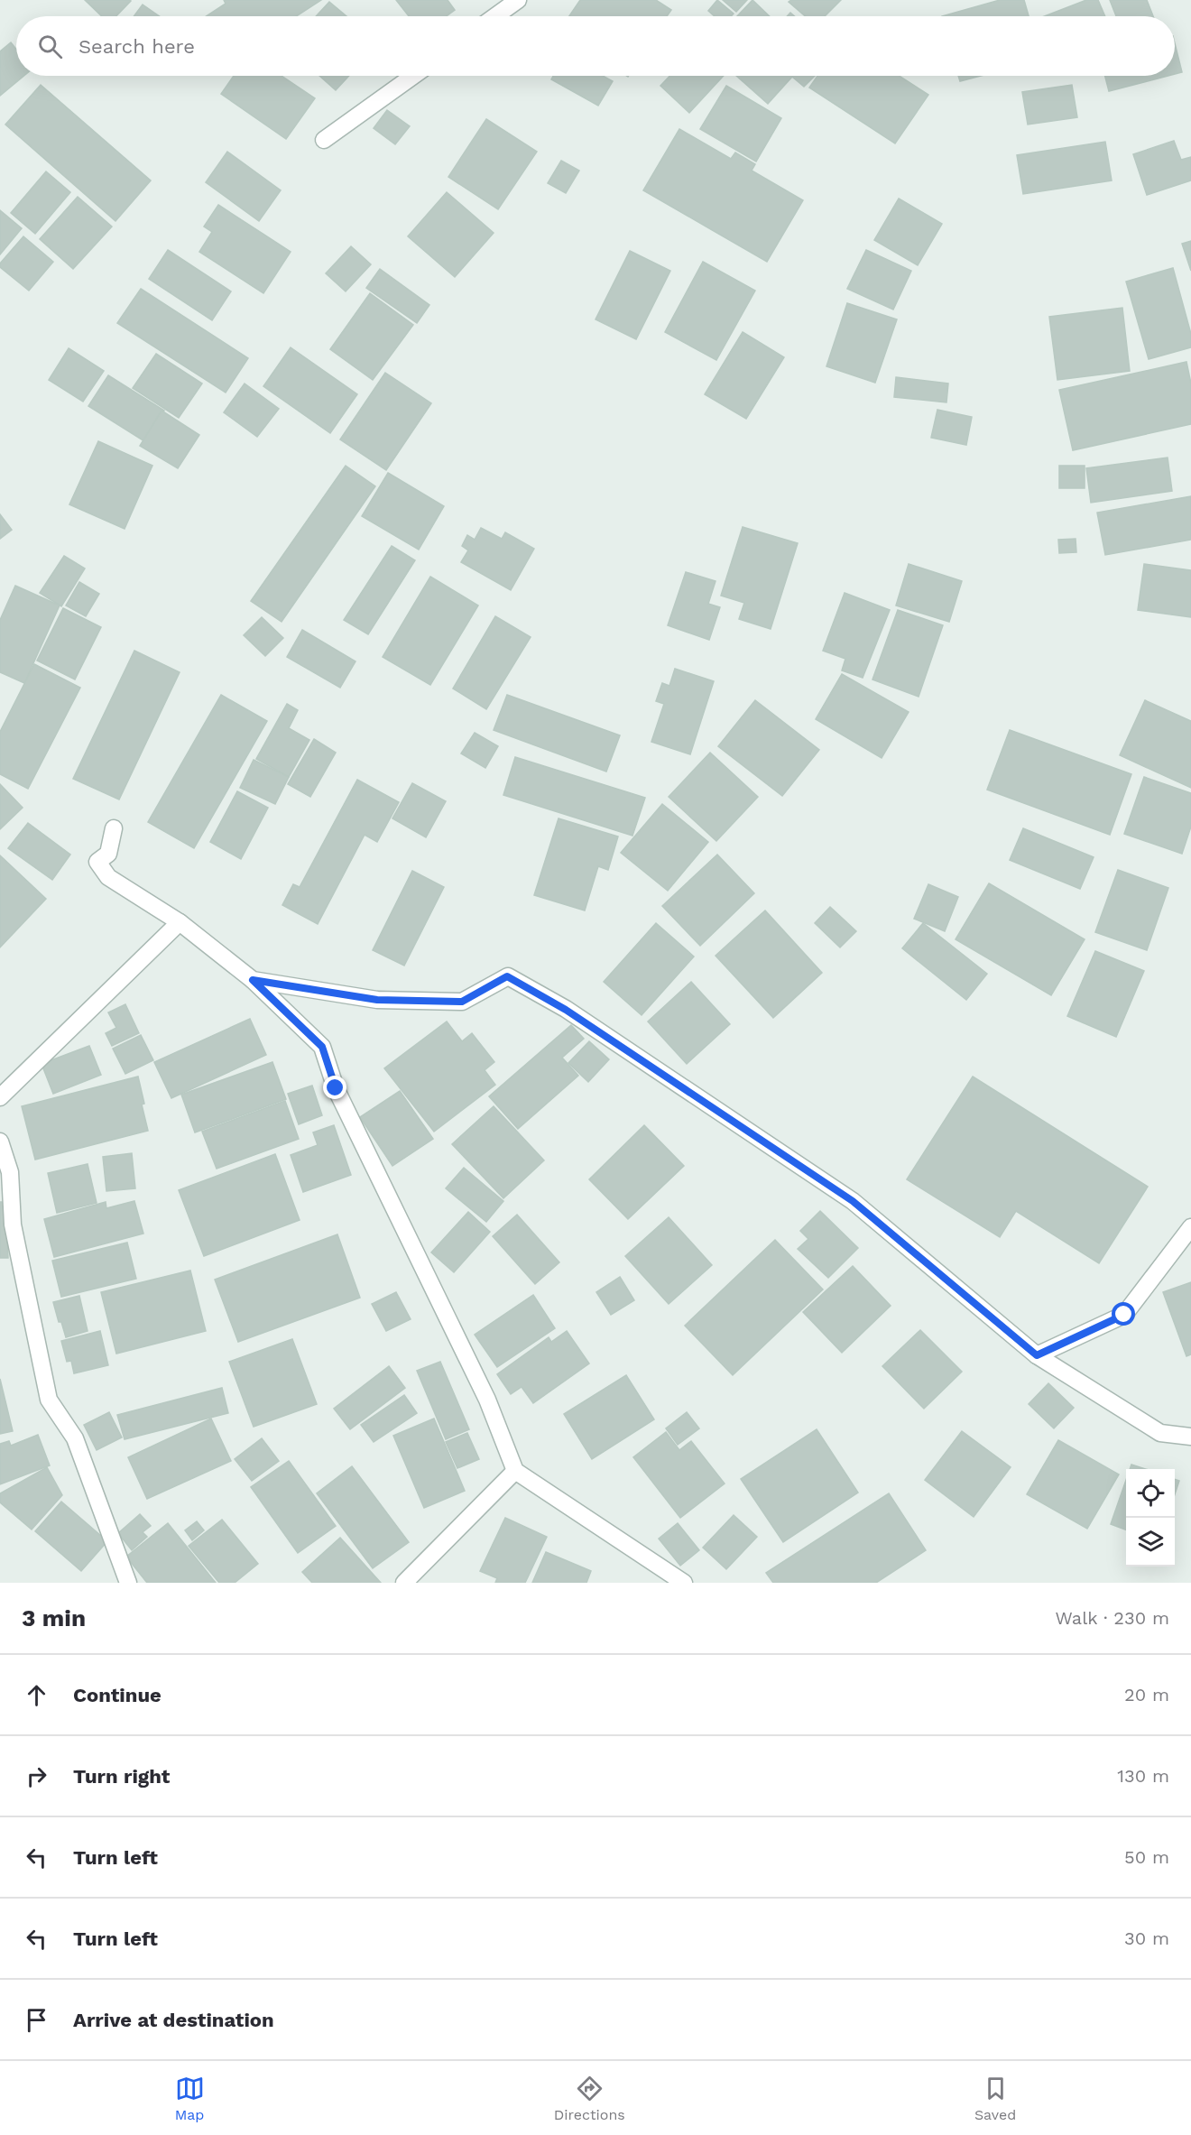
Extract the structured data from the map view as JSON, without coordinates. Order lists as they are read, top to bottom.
{
  "page": {
    "search": "Search here",
    "heading": ["3 min", "Walk · 230 m"],
    "list": [
      ["Continue", "20 m"],
      ["Turn right", "130 m"],
      ["Turn left", "50 m"],
      ["Turn left", "30 m"],
      "Arrive at destination"
    ],
    "nav": ["Map", "Directions", "Saved"]
  }
}
